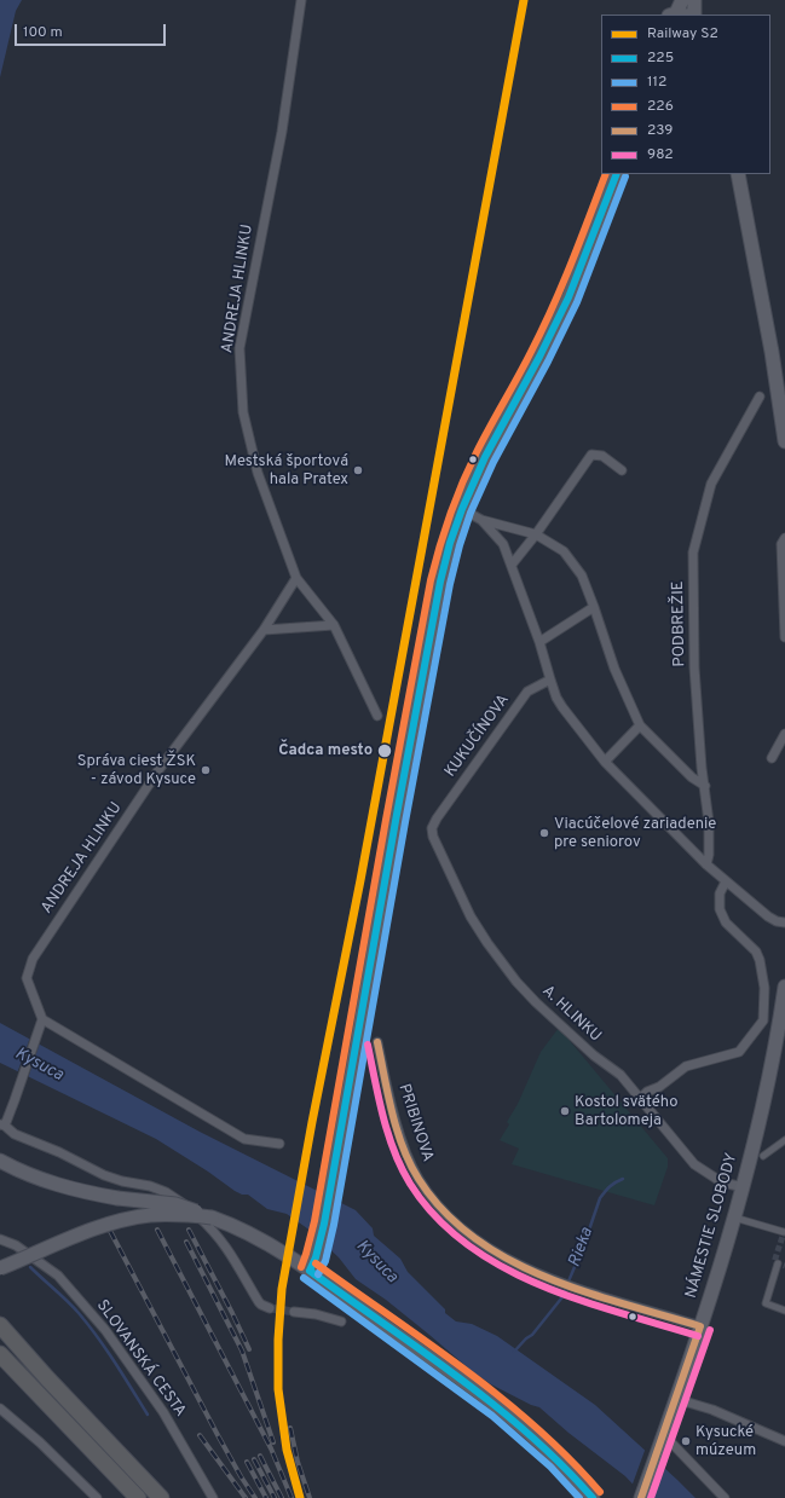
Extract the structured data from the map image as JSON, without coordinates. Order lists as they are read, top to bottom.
{
  "streets": {
    "main road": ["NÁMESTIE SLOBODY"],
    "street": [
      "ANDREJA HLINKU",
      "PODBREŽIE",
      "KUKUČÍNOVA",
      "A. HLINKU",
      "PRIBINOVA",
      "SLOVANSKÁ CESTA"
    ]
  },
  "crossings": [
    ["KUKUČÍNOVA", "A. HLINKU"],
    ["A. HLINKU", "NÁMESTIE SLOBODY"],
    ["PRIBINOVA", "NÁMESTIE SLOBODY"]
  ],
  "water": ["Kysuca", "Rieka"],
  "places": [
    "Mestská športová hala Pratex",
    "Čadca mesto",
    "Správa ciest ŽSK - závod Kysuce",
    "Viacúčelové zariadenie pre seniorov",
    "Kostol svätého Bartolomeja",
    "Kysucké múzeum"
  ],
  "lines": [
    "rail line S2",
    "transit line 225",
    "transit line 226",
    "transit line 112",
    "transit line 239",
    "transit line 982"
  ],
  "legend": [
    "Railway S2",
    "225",
    "112",
    "226",
    "239",
    "982"
  ],
  "scale_bar": "100 m"
}
